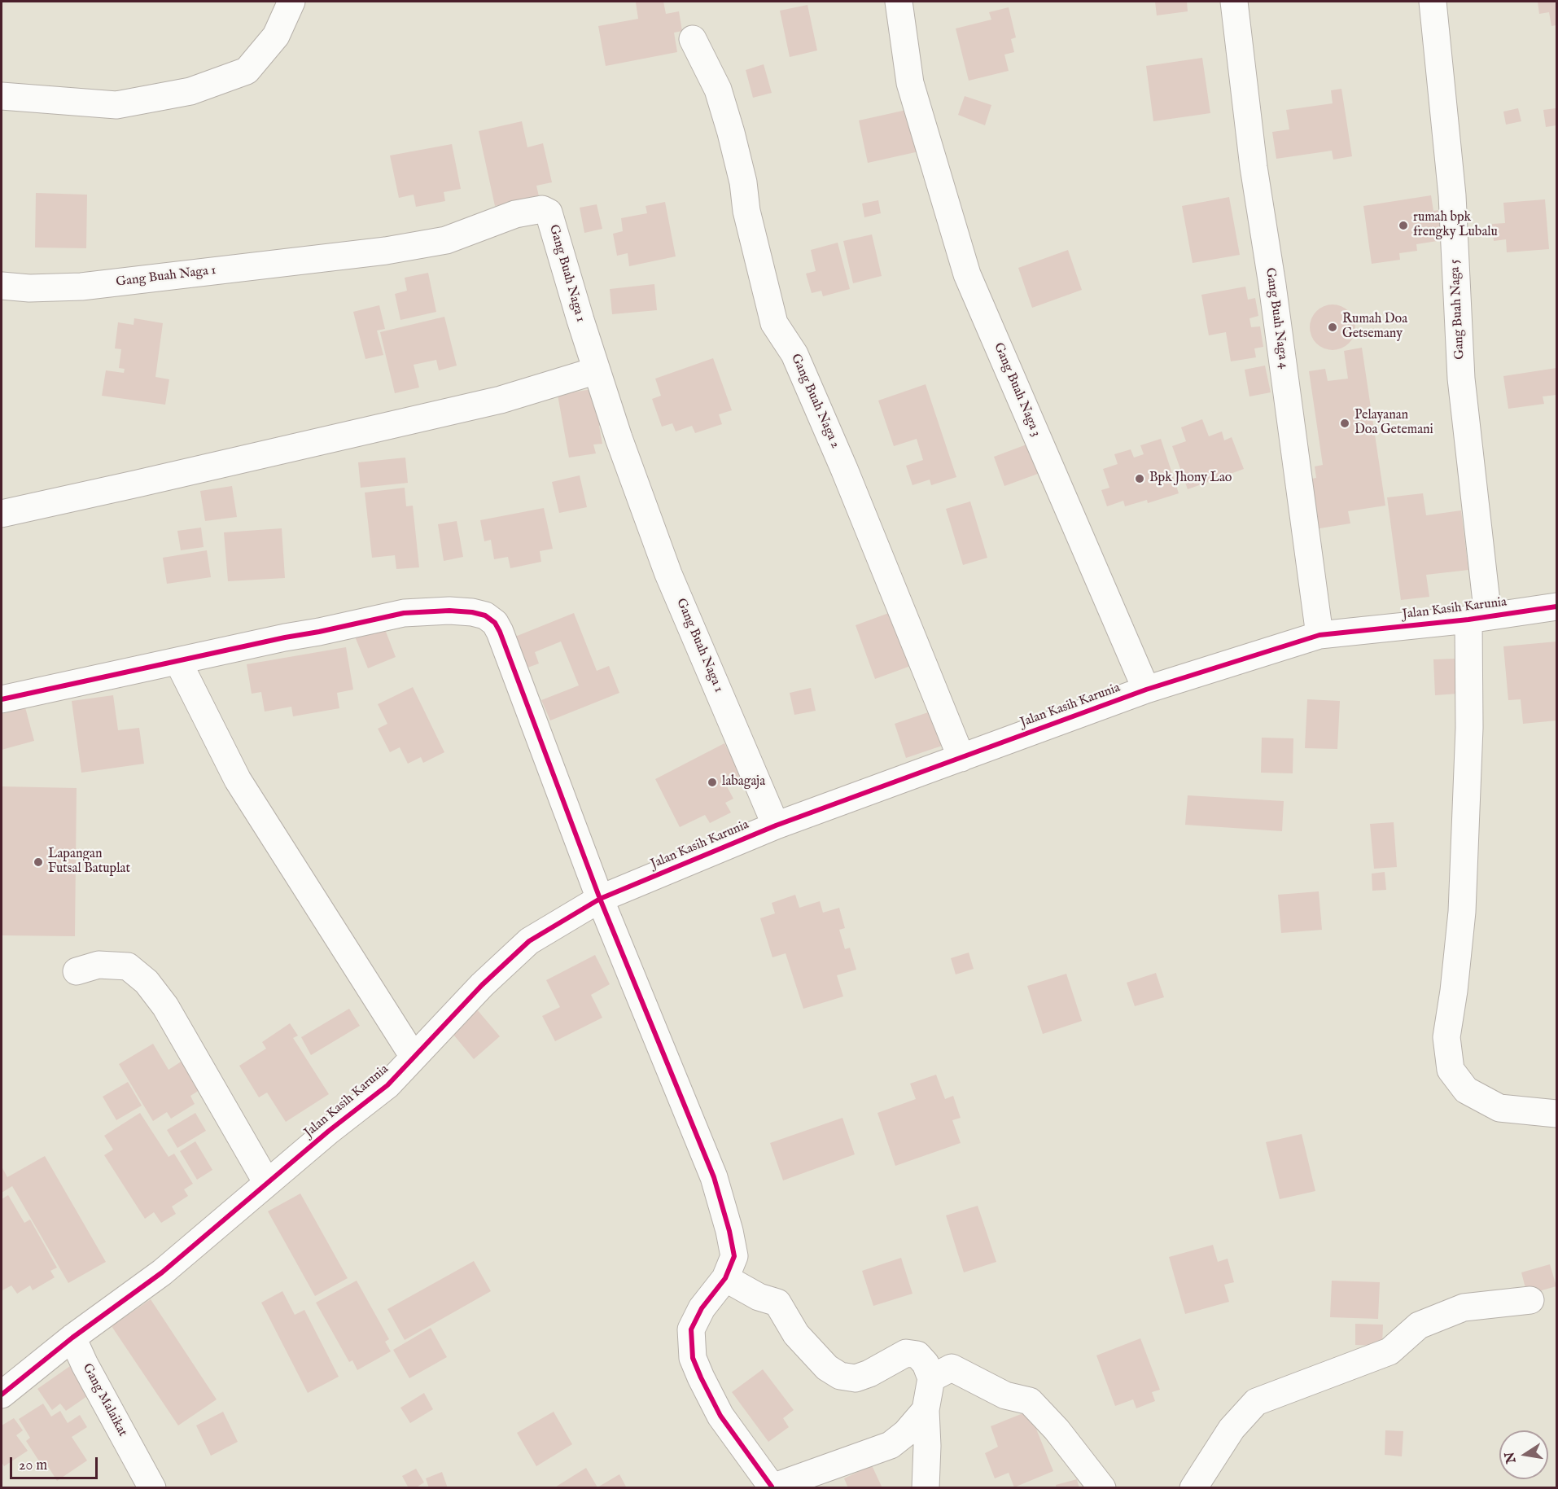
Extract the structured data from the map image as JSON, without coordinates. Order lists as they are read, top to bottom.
{
  "streets": {
    "street": [
      "Gang Buah Naga 1",
      "Gang Buah Naga 5",
      "Gang Buah Naga 4",
      "Gang Buah Naga 3",
      "Gang Buah Naga 2",
      "Jalan Kasih Karunia",
      "Gang Malaikat"
    ]
  },
  "crossings": [
    ["Gang Buah Naga 1", "Jalan Kasih Karunia"],
    ["Gang Buah Naga 5", "Jalan Kasih Karunia"],
    ["Gang Buah Naga 4", "Jalan Kasih Karunia"],
    ["Gang Buah Naga 3", "Jalan Kasih Karunia"],
    ["Gang Buah Naga 2", "Jalan Kasih Karunia"],
    ["Jalan Kasih Karunia", "Gang Malaikat"]
  ],
  "places": [
    "rumah bpk frengky Lubalu",
    "Rumah Doa Getsemany",
    "Pelayanan Doa Getemani",
    "Bpk Jhony Lao",
    "labagaja",
    "Lapangan Futsal Batuplat"
  ],
  "scale_bar": "20 m",
  "north": "left"
}
